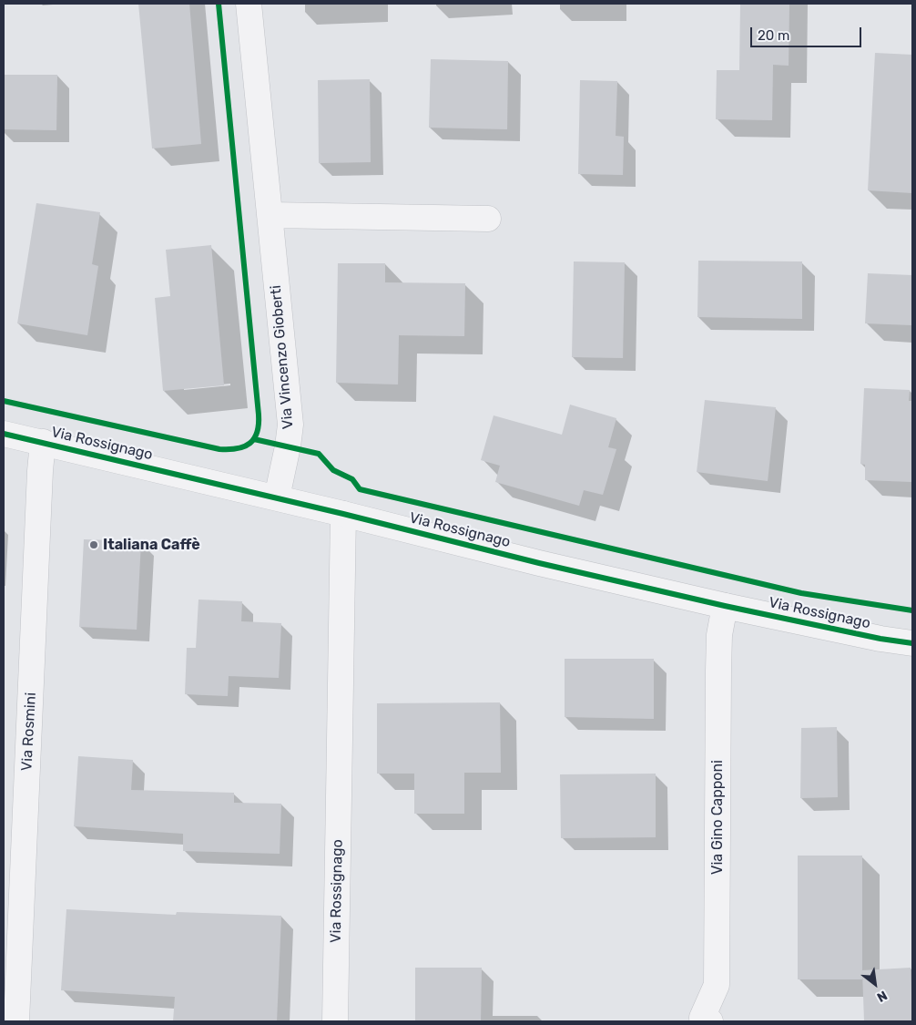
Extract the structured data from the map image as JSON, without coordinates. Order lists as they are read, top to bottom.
{
  "streets": {
    "street": [
      "Via Vincenzo Gioberti",
      "Via Rossignago",
      "Via Rosmini",
      "Via Gino Capponi"
    ]
  },
  "crossings": [
    ["Via Vincenzo Gioberti", "Via Rossignago"],
    ["Via Rossignago", "Via Rosmini"],
    ["Via Rossignago", "Via Gino Capponi"]
  ],
  "places": ["Italiana Caffè"],
  "scale_bar": "20 m",
  "north": "bottom right"
}
